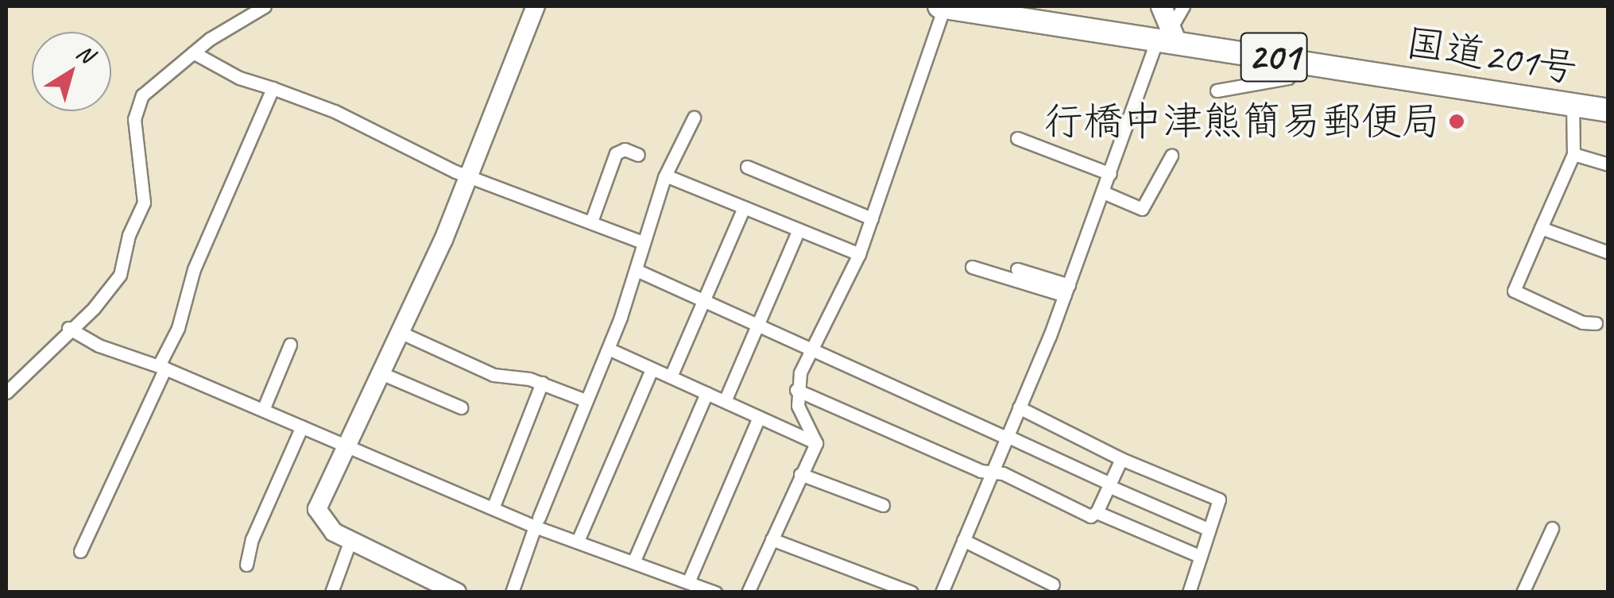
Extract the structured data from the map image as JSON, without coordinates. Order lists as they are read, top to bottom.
{
  "streets": {
    "highway": ["国道201号", "201"]
  },
  "places": ["行橋中津熊簡易郵便局"],
  "north": "top right"
}
